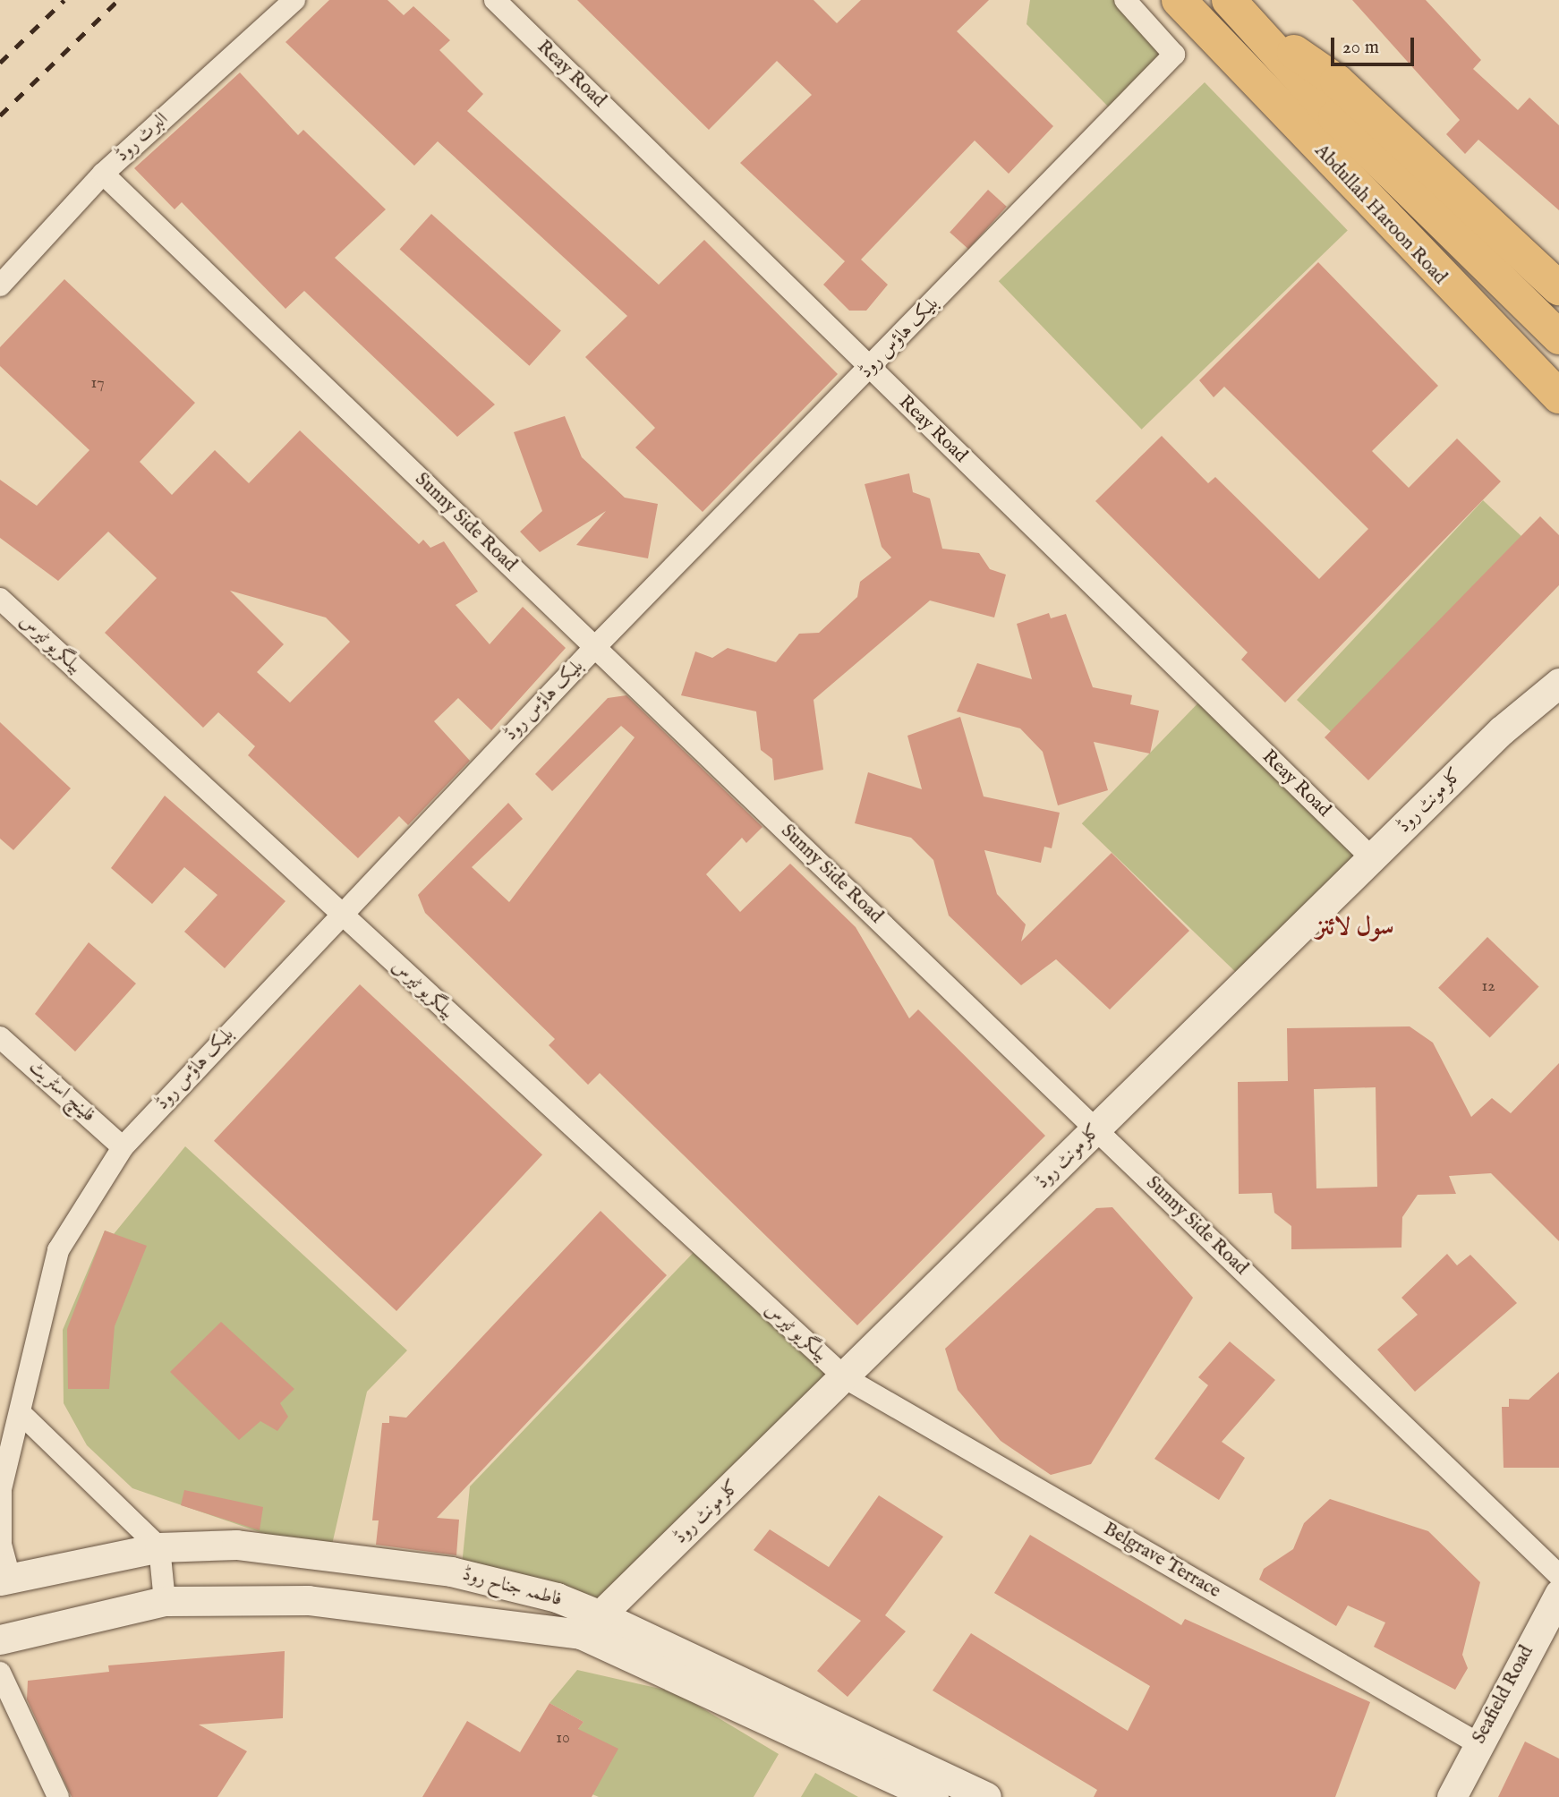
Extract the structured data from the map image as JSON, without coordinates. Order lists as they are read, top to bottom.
{
  "streets": {
    "main road": [
      "Abdullah Haroon Road",
      "کلرمونٹ روڈ",
      "فاطمہ جناح روڈ",
      "Seafield Road"
    ],
    "street": [
      "Reay Road",
      "البرٹ روڈ",
      "بلیک ہاؤس روڈ",
      "Sunny Side Road",
      "بیلگریو ٹیرس",
      "فلینچ اسٹریٹ",
      "Belgrave Terrace"
    ]
  },
  "crossings": [
    ["Reay Road", "بلیک ہاؤس روڈ"],
    ["Reay Road", "کلرمونٹ روڈ"],
    ["البرٹ روڈ", "Sunny Side Road"],
    ["بلیک ہاؤس روڈ", "Sunny Side Road"],
    ["بلیک ہاؤس روڈ", "بیلگریو ٹیرس"],
    ["بلیک ہاؤس روڈ", "فلینچ اسٹریٹ"],
    ["بلیک ہاؤس روڈ", "فاطمہ جناح روڈ"],
    ["Sunny Side Road", "کلرمونٹ روڈ"],
    ["بیلگریو ٹیرس", "کلرمونٹ روڈ"],
    ["بیلگریو ٹیرس", "Belgrave Terrace"],
    ["کلرمونٹ روڈ", "Belgrave Terrace"],
    ["کلرمونٹ روڈ", "فاطمہ جناح روڈ"],
    ["Belgrave Terrace", "Seafield Road"]
  ],
  "districts": ["سول لائنز"],
  "house_numbers": ["17", "12", "10"],
  "scale_bar": "20 m"
}
